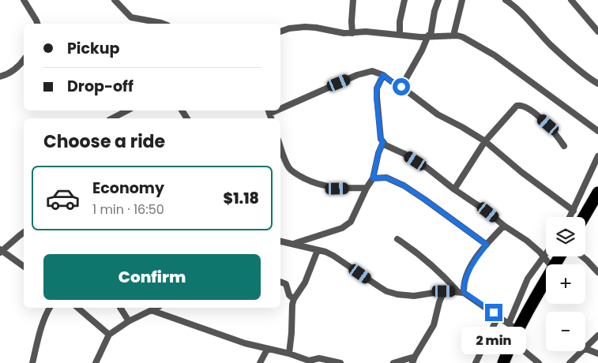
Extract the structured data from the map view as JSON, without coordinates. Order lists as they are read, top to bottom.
{
  "page": {
    "banner": ["Pickup", "Drop-off"],
    "heading": "Choose a ride",
    "list": [
      {
        "name": "Economy",
        "note": "1 min · 16:50",
        "value": "$1.18"
      }
    ],
    "map_buttons": ["+", "−"],
    "buttons": "Confirm",
    "bubble": "2 min"
  }
}
